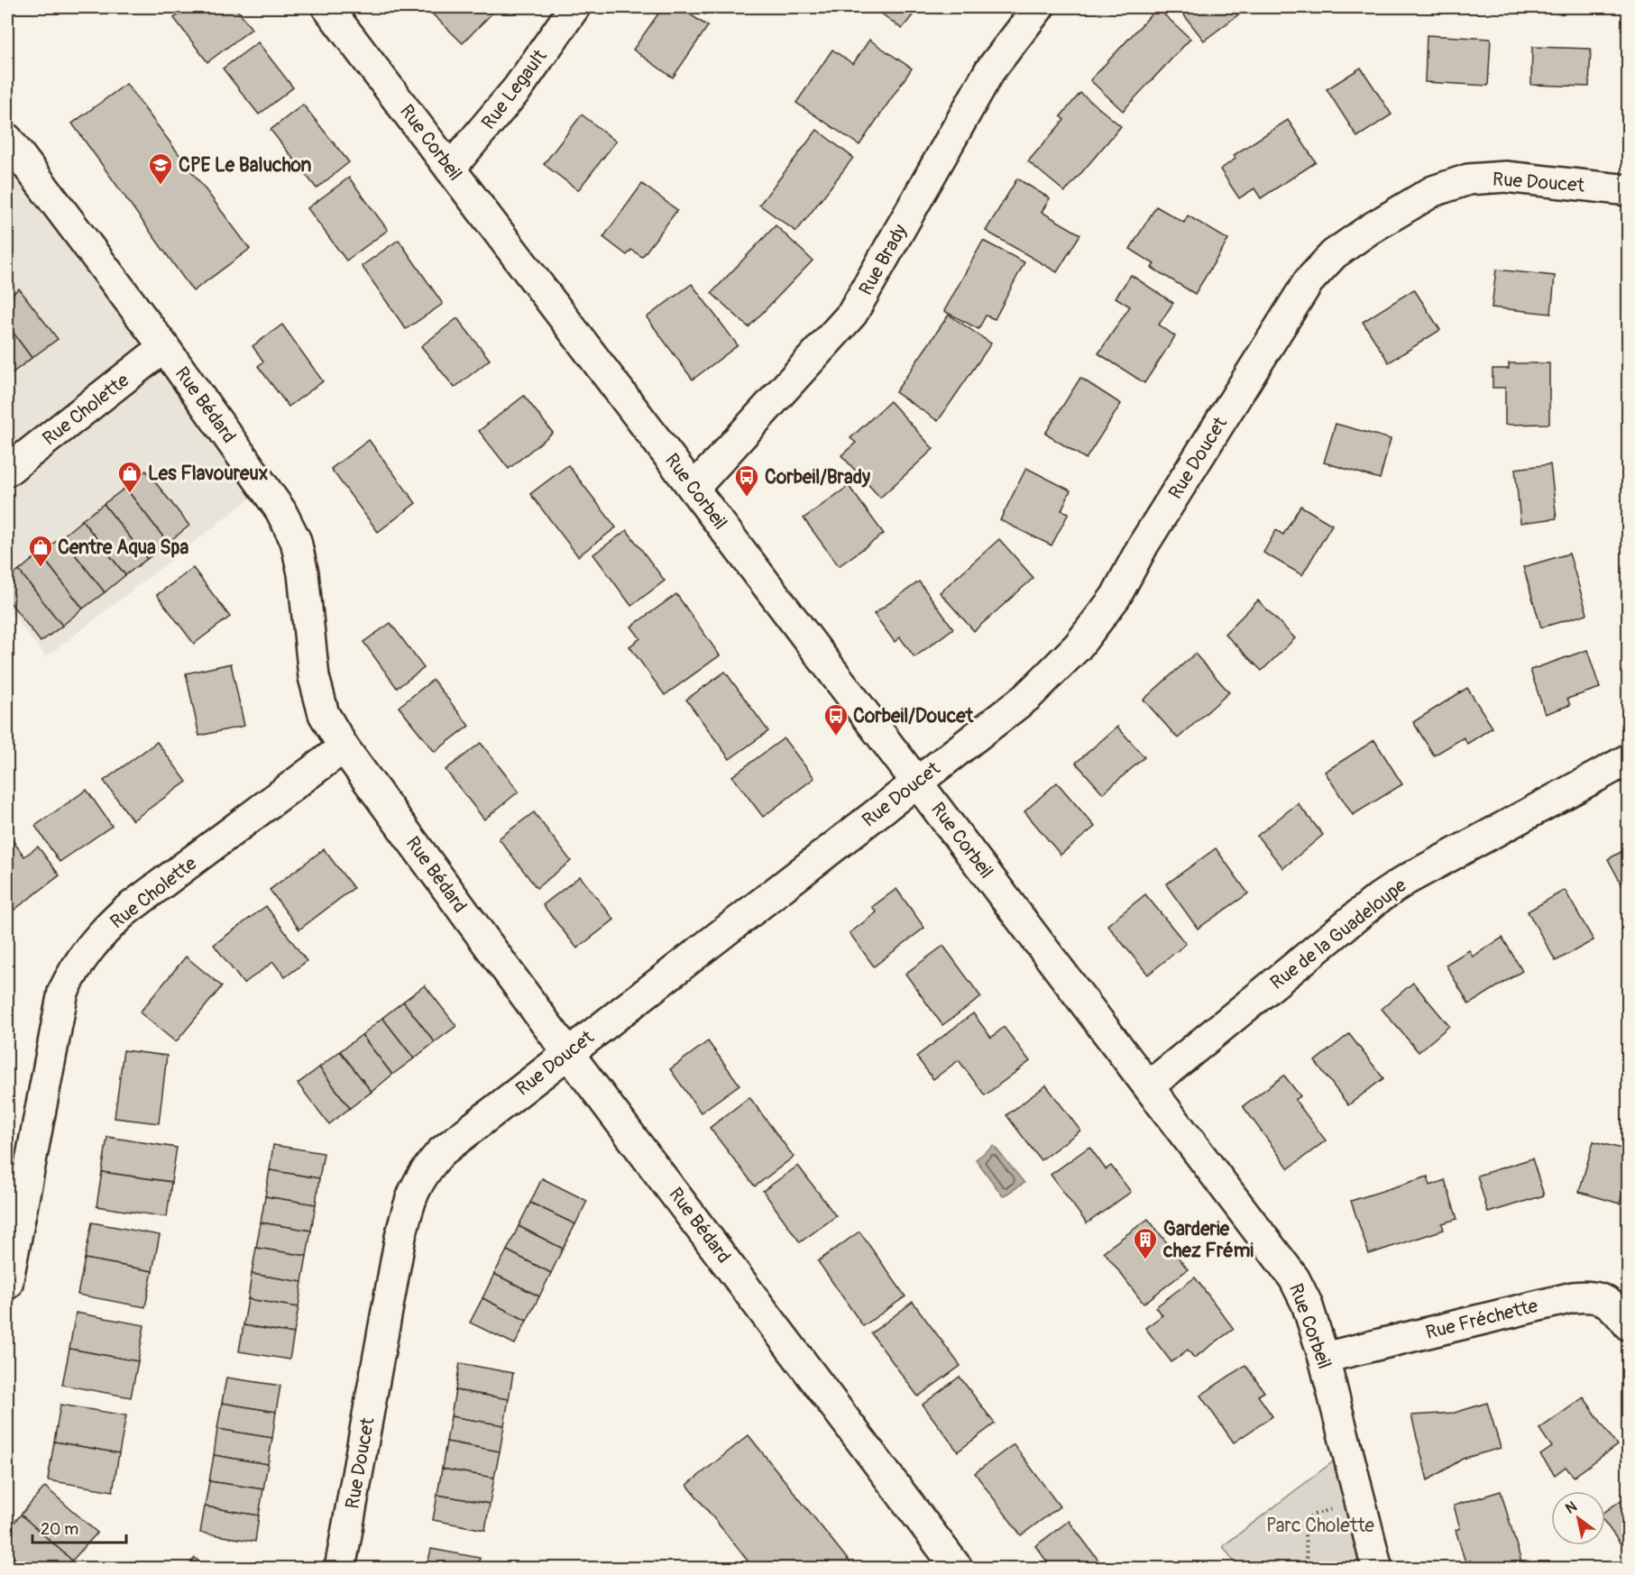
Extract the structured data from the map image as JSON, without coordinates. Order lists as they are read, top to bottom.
{
  "streets": {
    "street": [
      "Rue Legault",
      "Rue Corbeil",
      "Rue Doucet",
      "Rue Brady",
      "Rue Bédard",
      "Rue Cholette",
      "Rue de la Guadeloupe",
      "Rue Fréchette"
    ]
  },
  "crossings": [
    ["Rue Legault", "Rue Corbeil"],
    ["Rue Corbeil", "Rue Doucet"],
    ["Rue Corbeil", "Rue Brady"],
    ["Rue Corbeil", "Rue de la Guadeloupe"],
    ["Rue Corbeil", "Rue Fréchette"],
    ["Rue Doucet", "Rue Bédard"],
    ["Rue Bédard", "Rue Cholette"]
  ],
  "parks": ["Parc Cholette"],
  "places": {
    "school or university": ["CPE Le Baluchon"],
    "shop": ["Les Flavoureux", "Centre Aqua Spa"],
    "bus stop": ["Corbeil/Brady", "Corbeil/Doucet"],
    "building": ["Garderie chez Frémi"]
  },
  "scale_bar": "20 m",
  "north": "top left"
}
